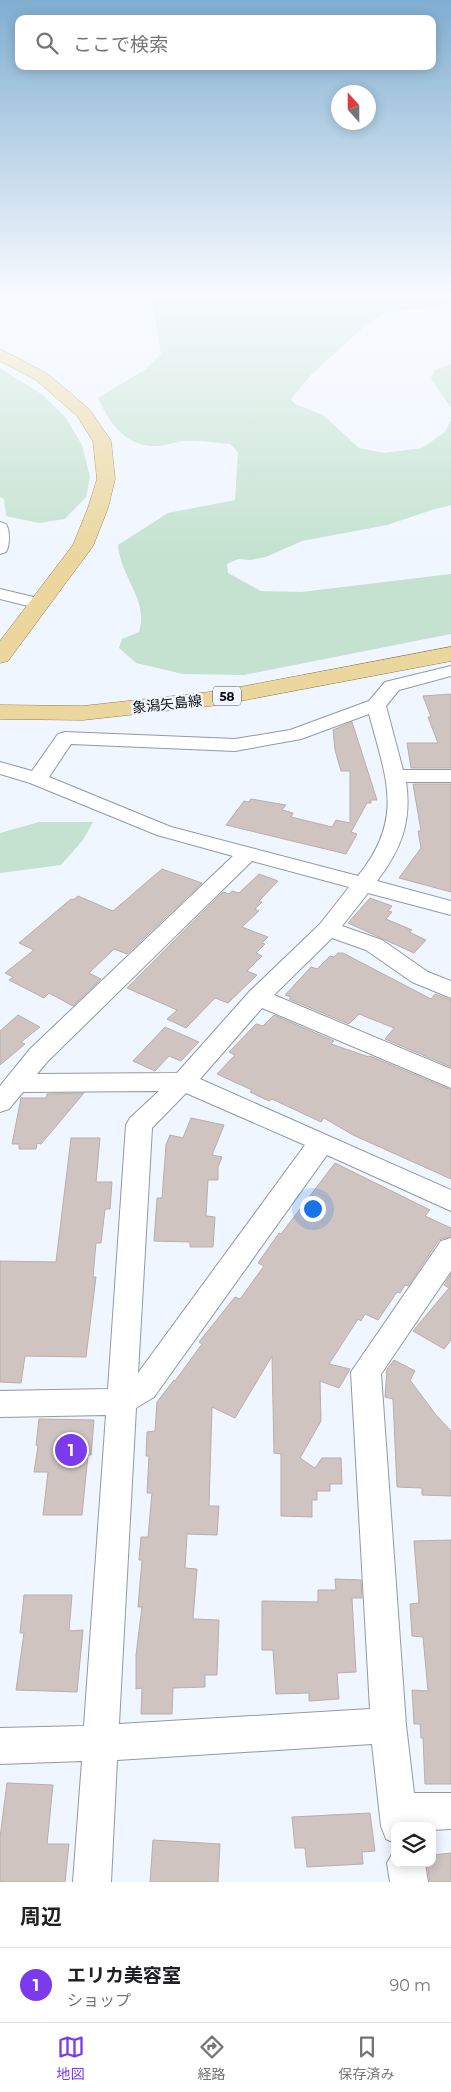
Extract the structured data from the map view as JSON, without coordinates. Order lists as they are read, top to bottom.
{
  "streets": {
    "main road": ["58", "象潟矢島線"]
  },
  "north": "top",
  "page": {
    "search": "ここで検索",
    "pins": "1",
    "heading": "周辺",
    "list": [
      {
        "mark": "1",
        "name": "エリカ美容室",
        "note": "ショップ",
        "value": "90 m"
      }
    ],
    "nav": ["地図", "経路", "保存済み"]
  }
}
